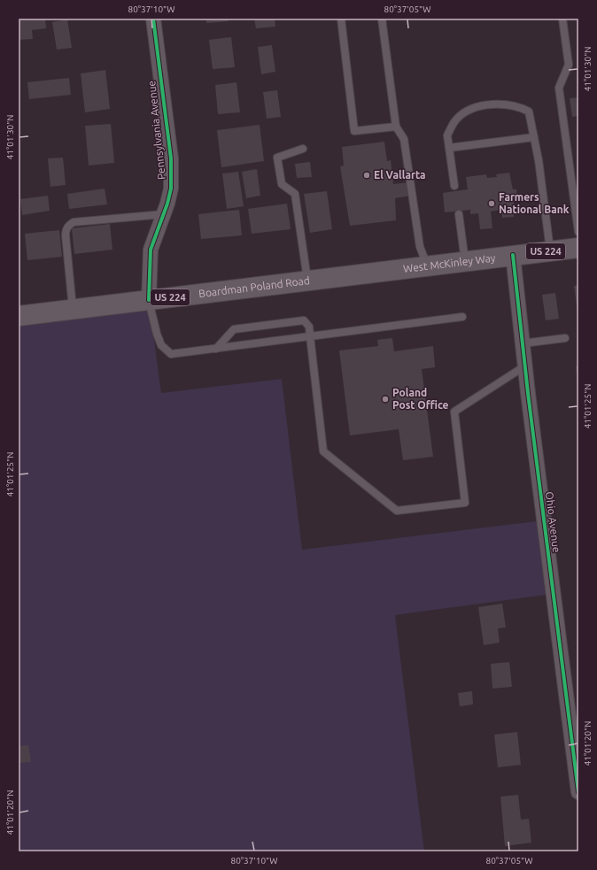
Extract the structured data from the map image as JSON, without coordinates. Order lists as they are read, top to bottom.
{
  "streets": {
    "main road": ["US 224", "West McKinley Way", "Boardman Poland Road"],
    "street": ["Pennsylvania Avenue", "Ohio Avenue"]
  },
  "crossings": [
    ["Pennsylvania Avenue", "Boardman Poland Road"],
    ["West McKinley Way", "Boardman Poland Road"],
    ["West McKinley Way", "Ohio Avenue"]
  ],
  "places": ["El Vallarta", "Farmers National Bank", "Poland Post Office"],
  "coordinates": [
    "80°37'10\"W",
    "80°37'05\"W",
    "41°01'30\"N",
    "41°01'25\"N",
    "41°01'20\"N"
  ]
}
